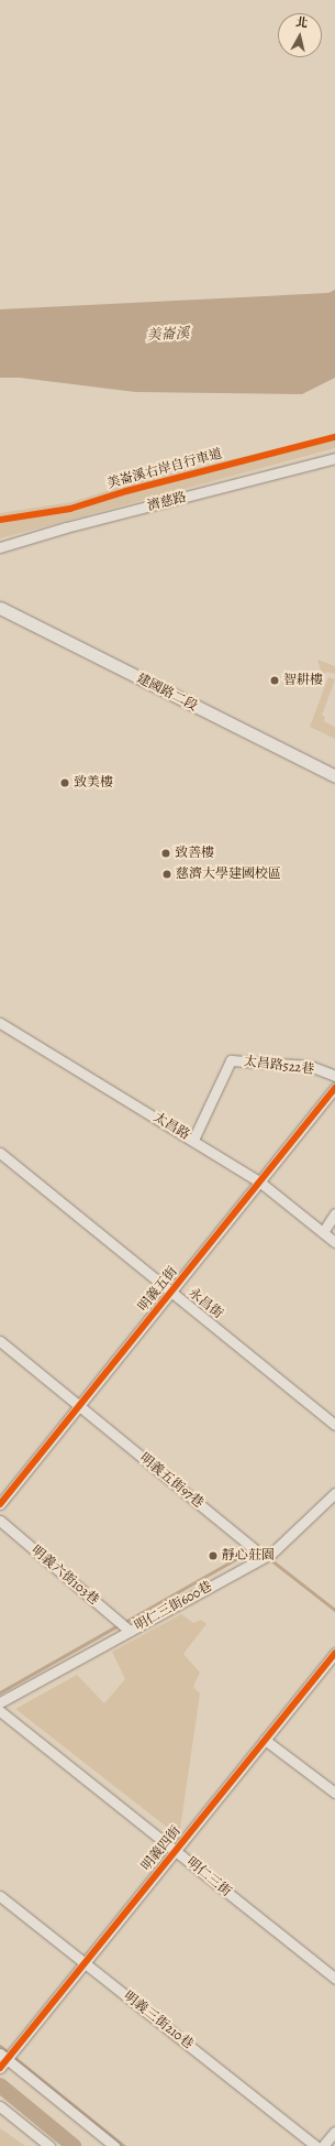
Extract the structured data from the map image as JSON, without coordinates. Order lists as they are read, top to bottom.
{
  "streets": {
    "street": [
      "濟慈路",
      "建國路二段",
      "太昌路522巷",
      "太昌路",
      "明義五街",
      "永昌街",
      "明義五街97巷",
      "明義六街103巷",
      "明仁三街600巷",
      "明義四街",
      "明仁三街",
      "明義三街210巷"
    ],
    "cycle path": ["美崙溪右岸自行車道"]
  },
  "crossings": [
    ["太昌路522巷", "太昌路"],
    ["太昌路", "明義五街"],
    ["明義五街", "永昌街"],
    ["明義五街", "明義五街97巷"],
    ["明義五街97巷", "明仁三街600巷"],
    ["明義六街103巷", "明仁三街600巷"],
    ["明義四街", "明仁三街"],
    ["明義四街", "明義三街210巷"]
  ],
  "water": ["美崙溪"],
  "places": [
    "智耕樓",
    "致美樓",
    "致善樓",
    "慈濟大學建國校區",
    "靜心莊園"
  ],
  "north": "top"
}
